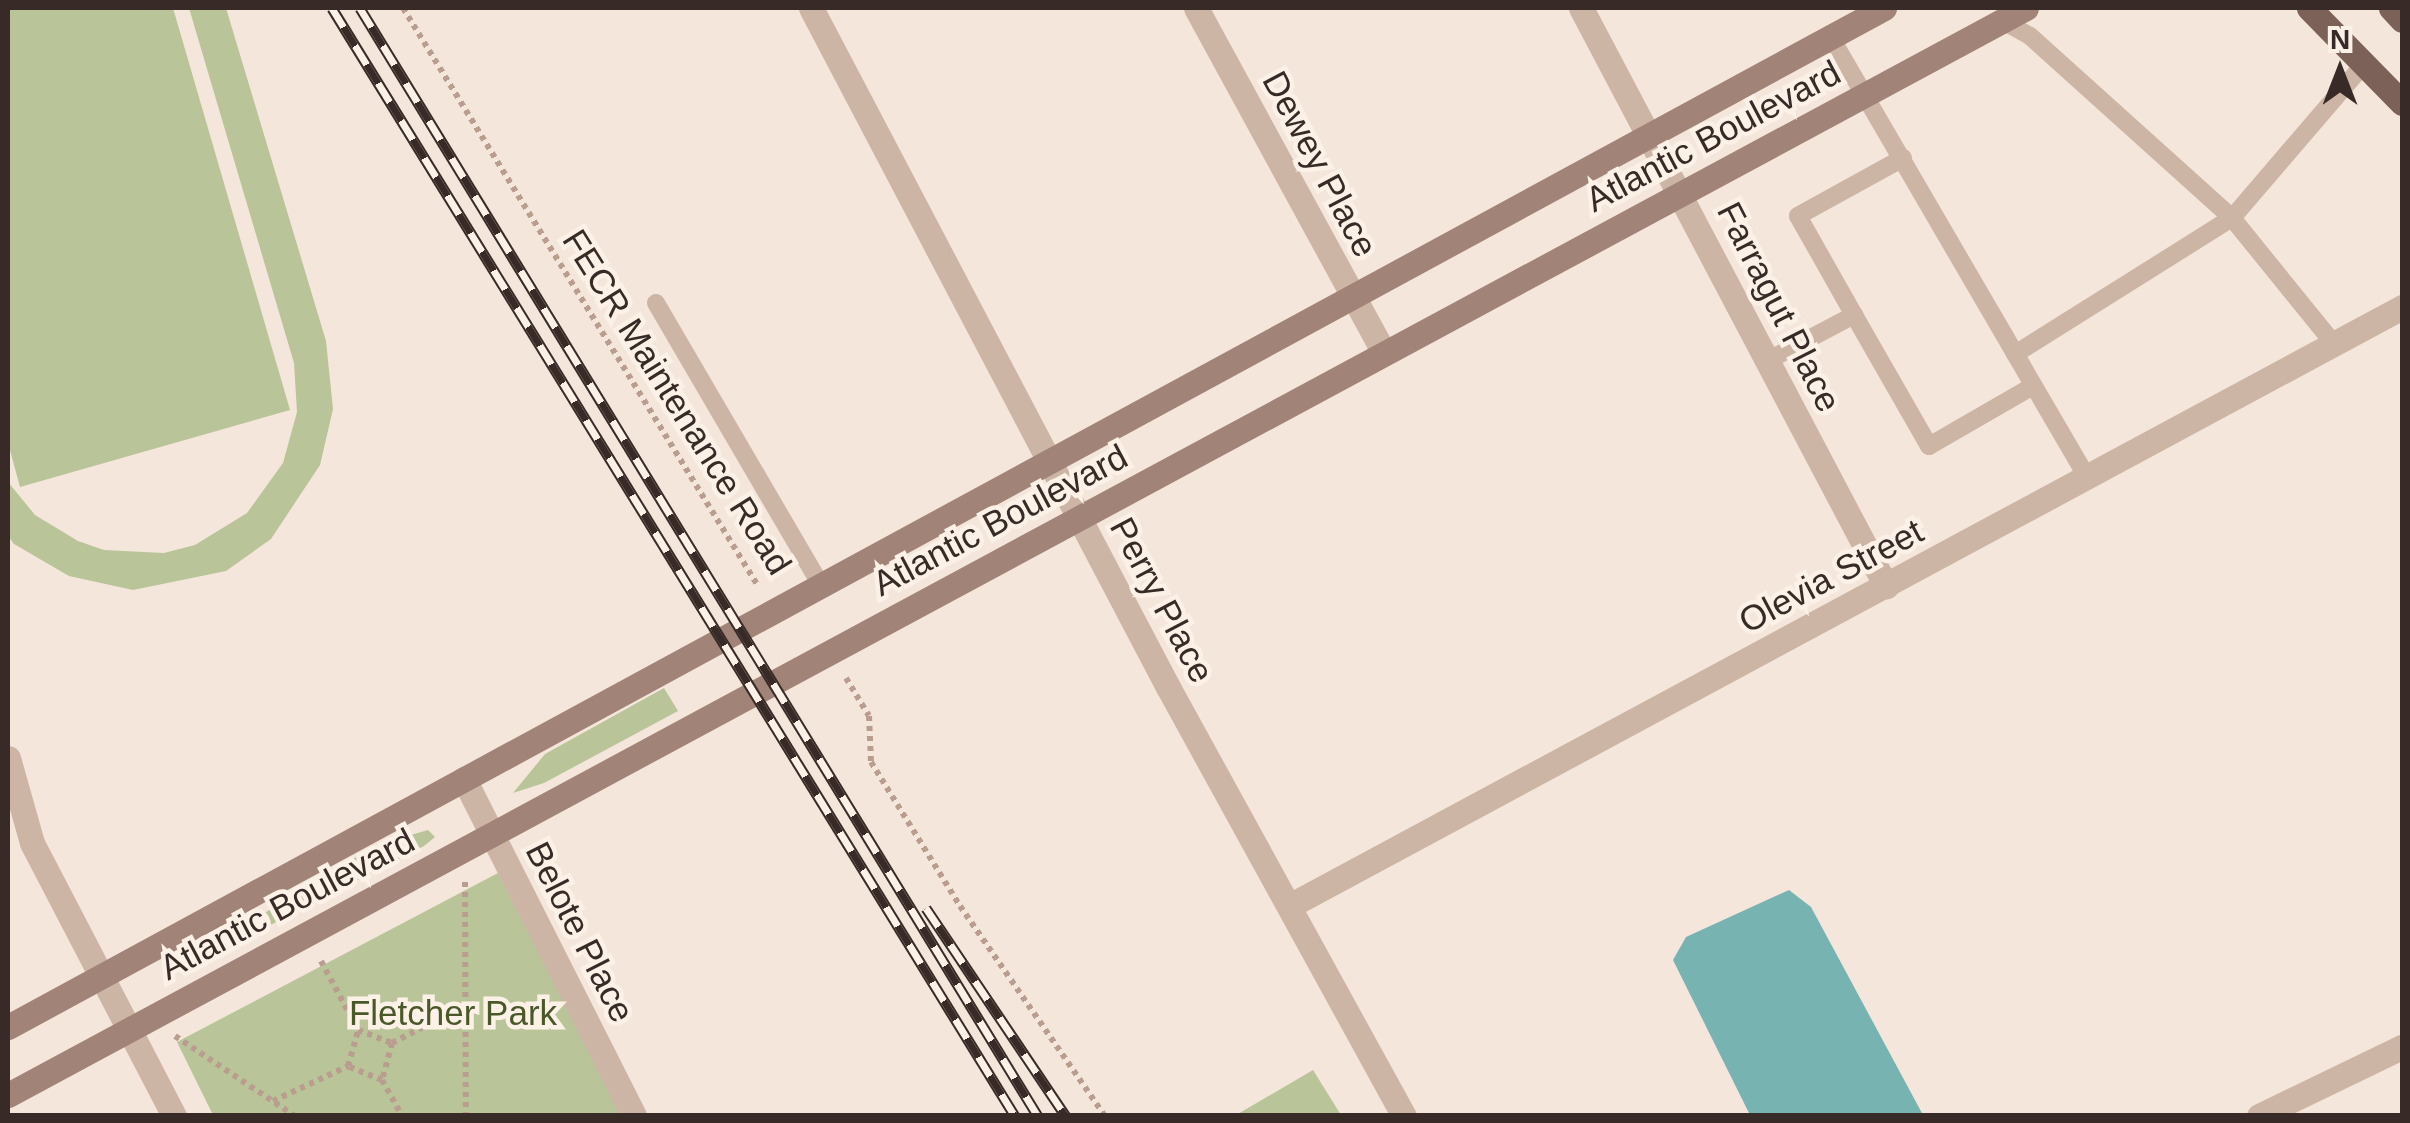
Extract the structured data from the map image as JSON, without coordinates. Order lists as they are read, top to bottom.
{
  "streets": {
    "main road": ["Atlantic Boulevard"],
    "street": [
      "Dewey Place",
      "Farragut Place",
      "Olevia Street",
      "Perry Place",
      "Belote Place"
    ],
    "path": ["FECR Maintenance Road"]
  },
  "crossings": [
    ["Atlantic Boulevard", "Dewey Place"],
    ["Atlantic Boulevard", "Farragut Place"],
    ["Atlantic Boulevard", "FECR Maintenance Road"],
    ["Atlantic Boulevard", "Perry Place"],
    ["Atlantic Boulevard", "Belote Place"],
    ["Farragut Place", "Olevia Street"],
    ["Olevia Street", "Perry Place"]
  ],
  "parks": ["Fletcher Park"],
  "north": "top"
}
